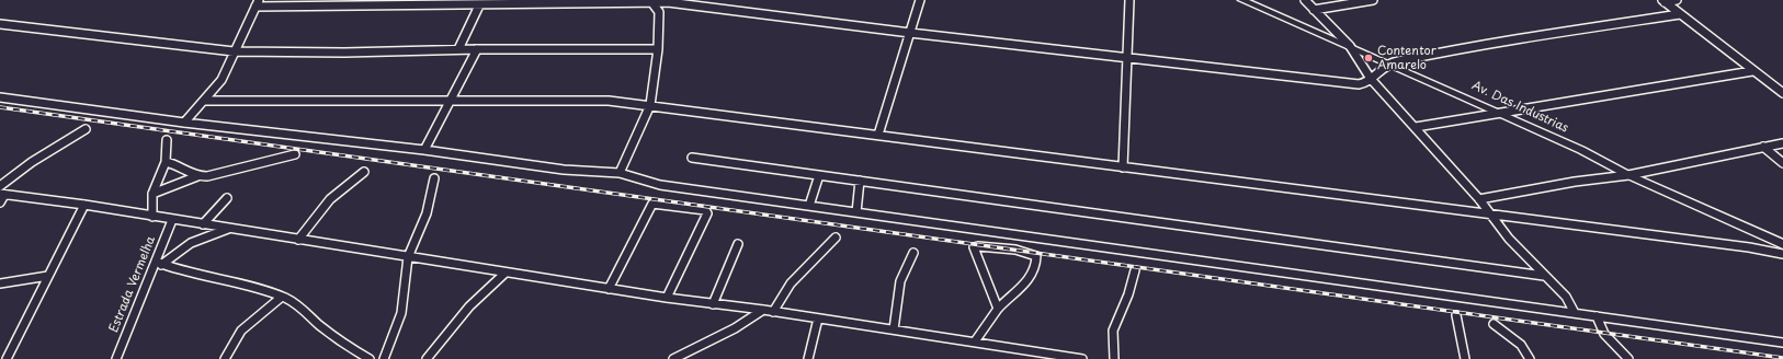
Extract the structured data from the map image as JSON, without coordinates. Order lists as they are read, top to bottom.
{
  "streets": {
    "main road": ["Av. Das Industrias"],
    "street": ["Estrada Vermelha"]
  },
  "places": ["Contentor Amarelo"]
}
